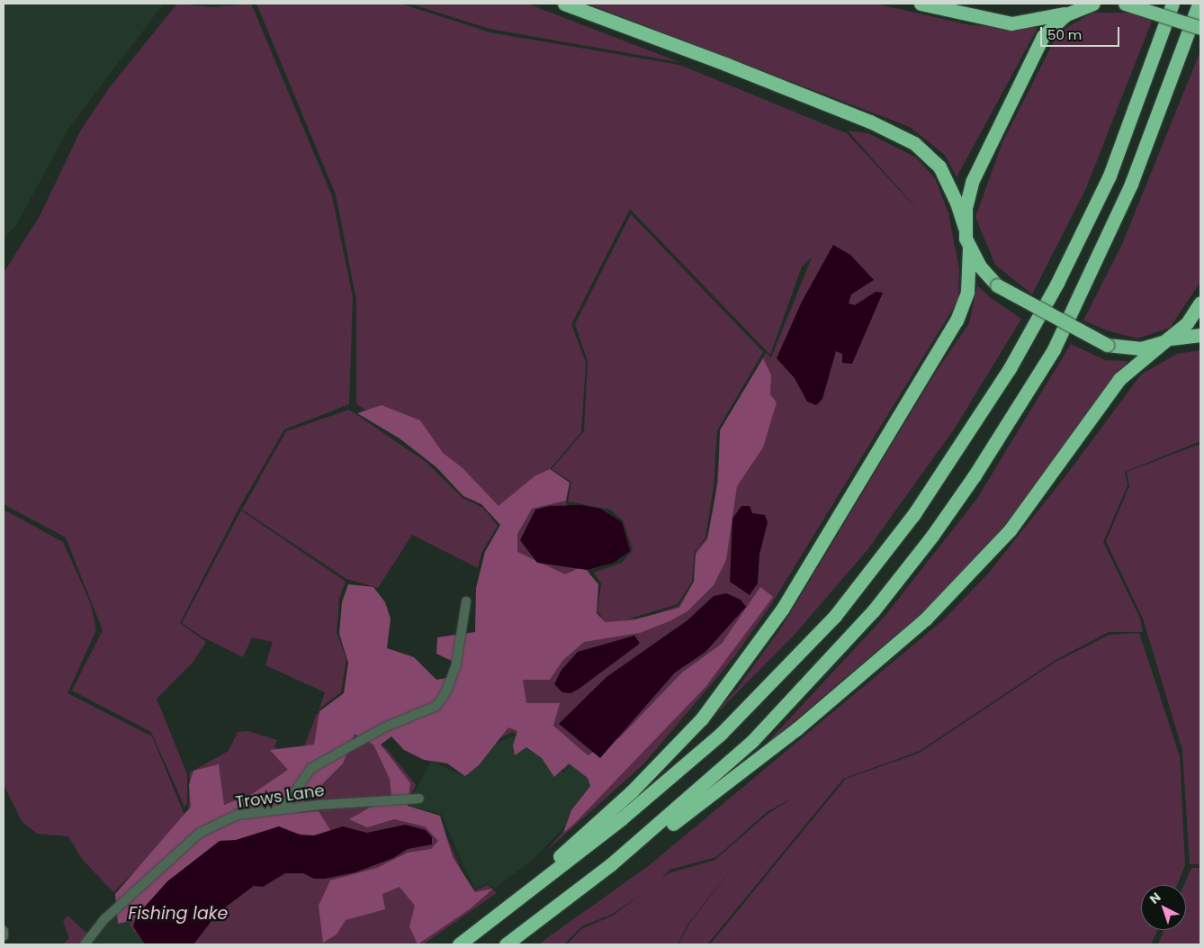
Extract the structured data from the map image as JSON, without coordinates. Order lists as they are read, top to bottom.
{
  "streets": {
    "street": ["Trows Lane"]
  },
  "water": ["Fishing lake"],
  "scale_bar": "50 m",
  "north": "top left"
}
